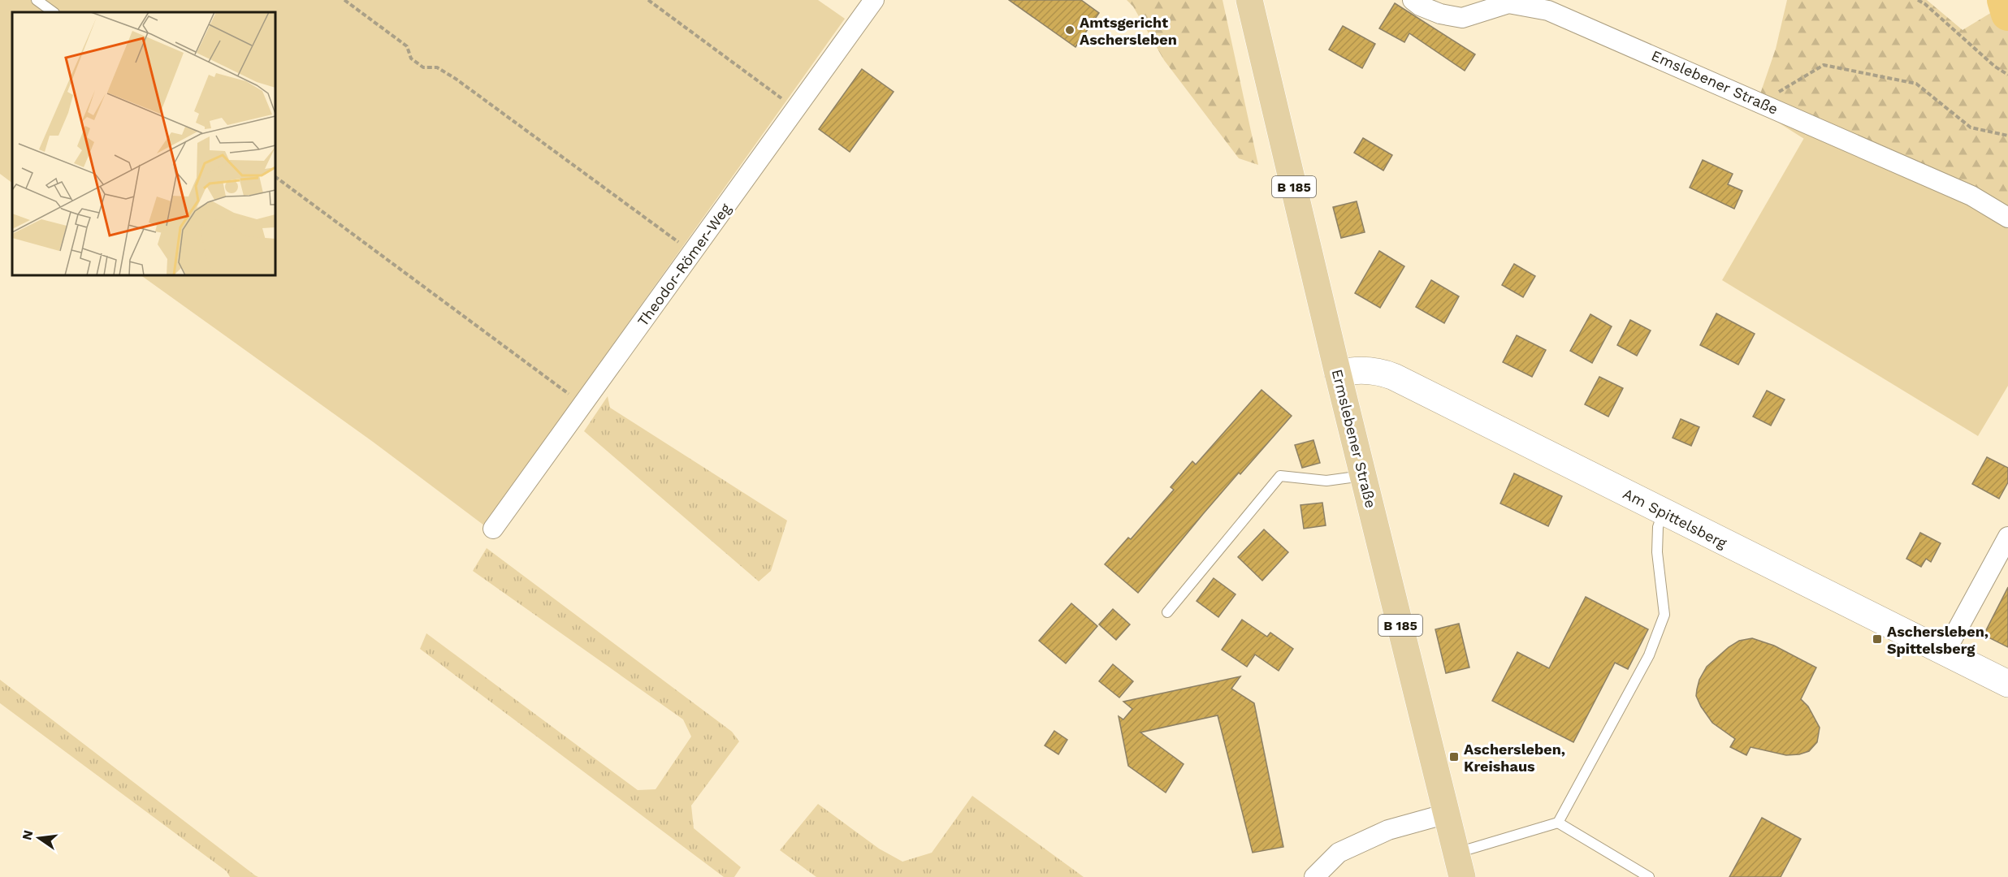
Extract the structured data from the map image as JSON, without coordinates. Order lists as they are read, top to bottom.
{
  "streets": {
    "main road": ["B 185", "Ermslebener Straße", "Am Spittelsberg"],
    "street": ["Emslebener Straße", "Theodor-Römer-Weg"]
  },
  "crossings": [
    ["Ermslebener Straße", "Am Spittelsberg"]
  ],
  "places": {
    "other": ["Amtsgericht Aschersleben"],
    "transit": ["Aschersleben, Spittelsberg", "Aschersleben, Kreishaus"]
  },
  "north": "left"
}
